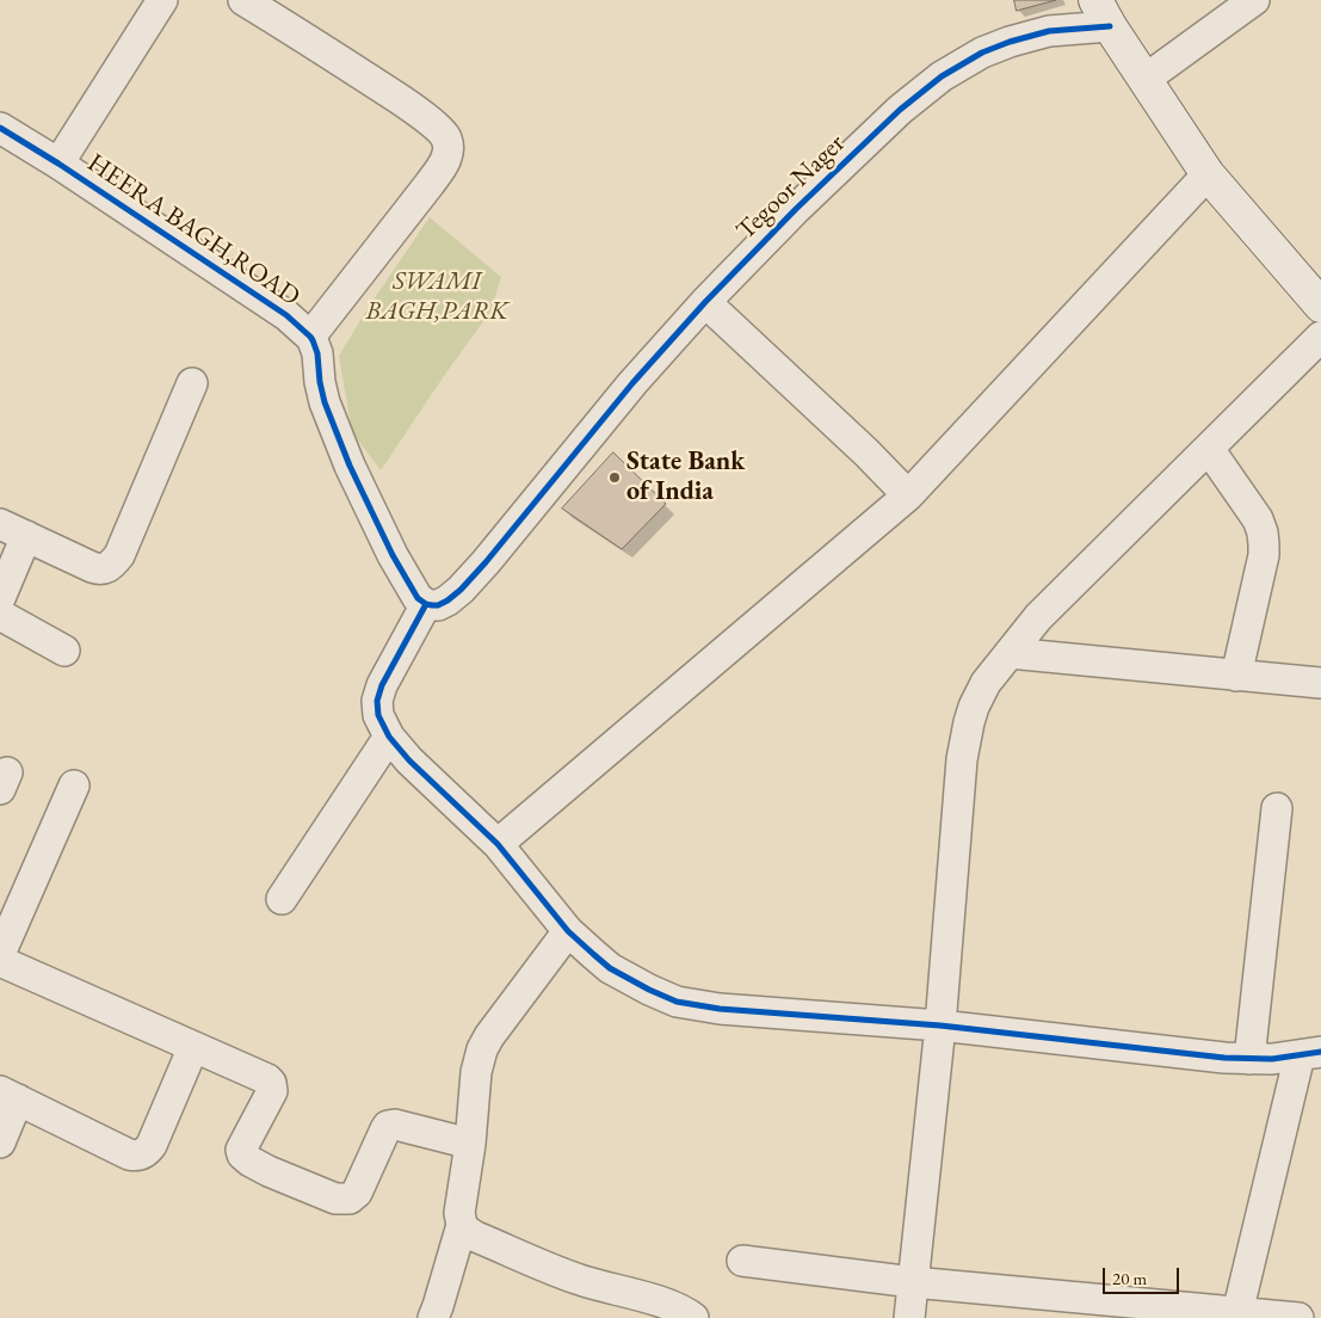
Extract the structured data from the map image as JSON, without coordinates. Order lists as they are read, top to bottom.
{
  "streets": {
    "street": ["Tegoor Nager", "HEERA BAGH,ROAD"]
  },
  "crossings": [
    ["Tegoor Nager", "HEERA BAGH,ROAD"]
  ],
  "parks": ["SWAMI BAGH,PARK"],
  "places": ["State Bank of India"],
  "scale_bar": "20 m"
}
